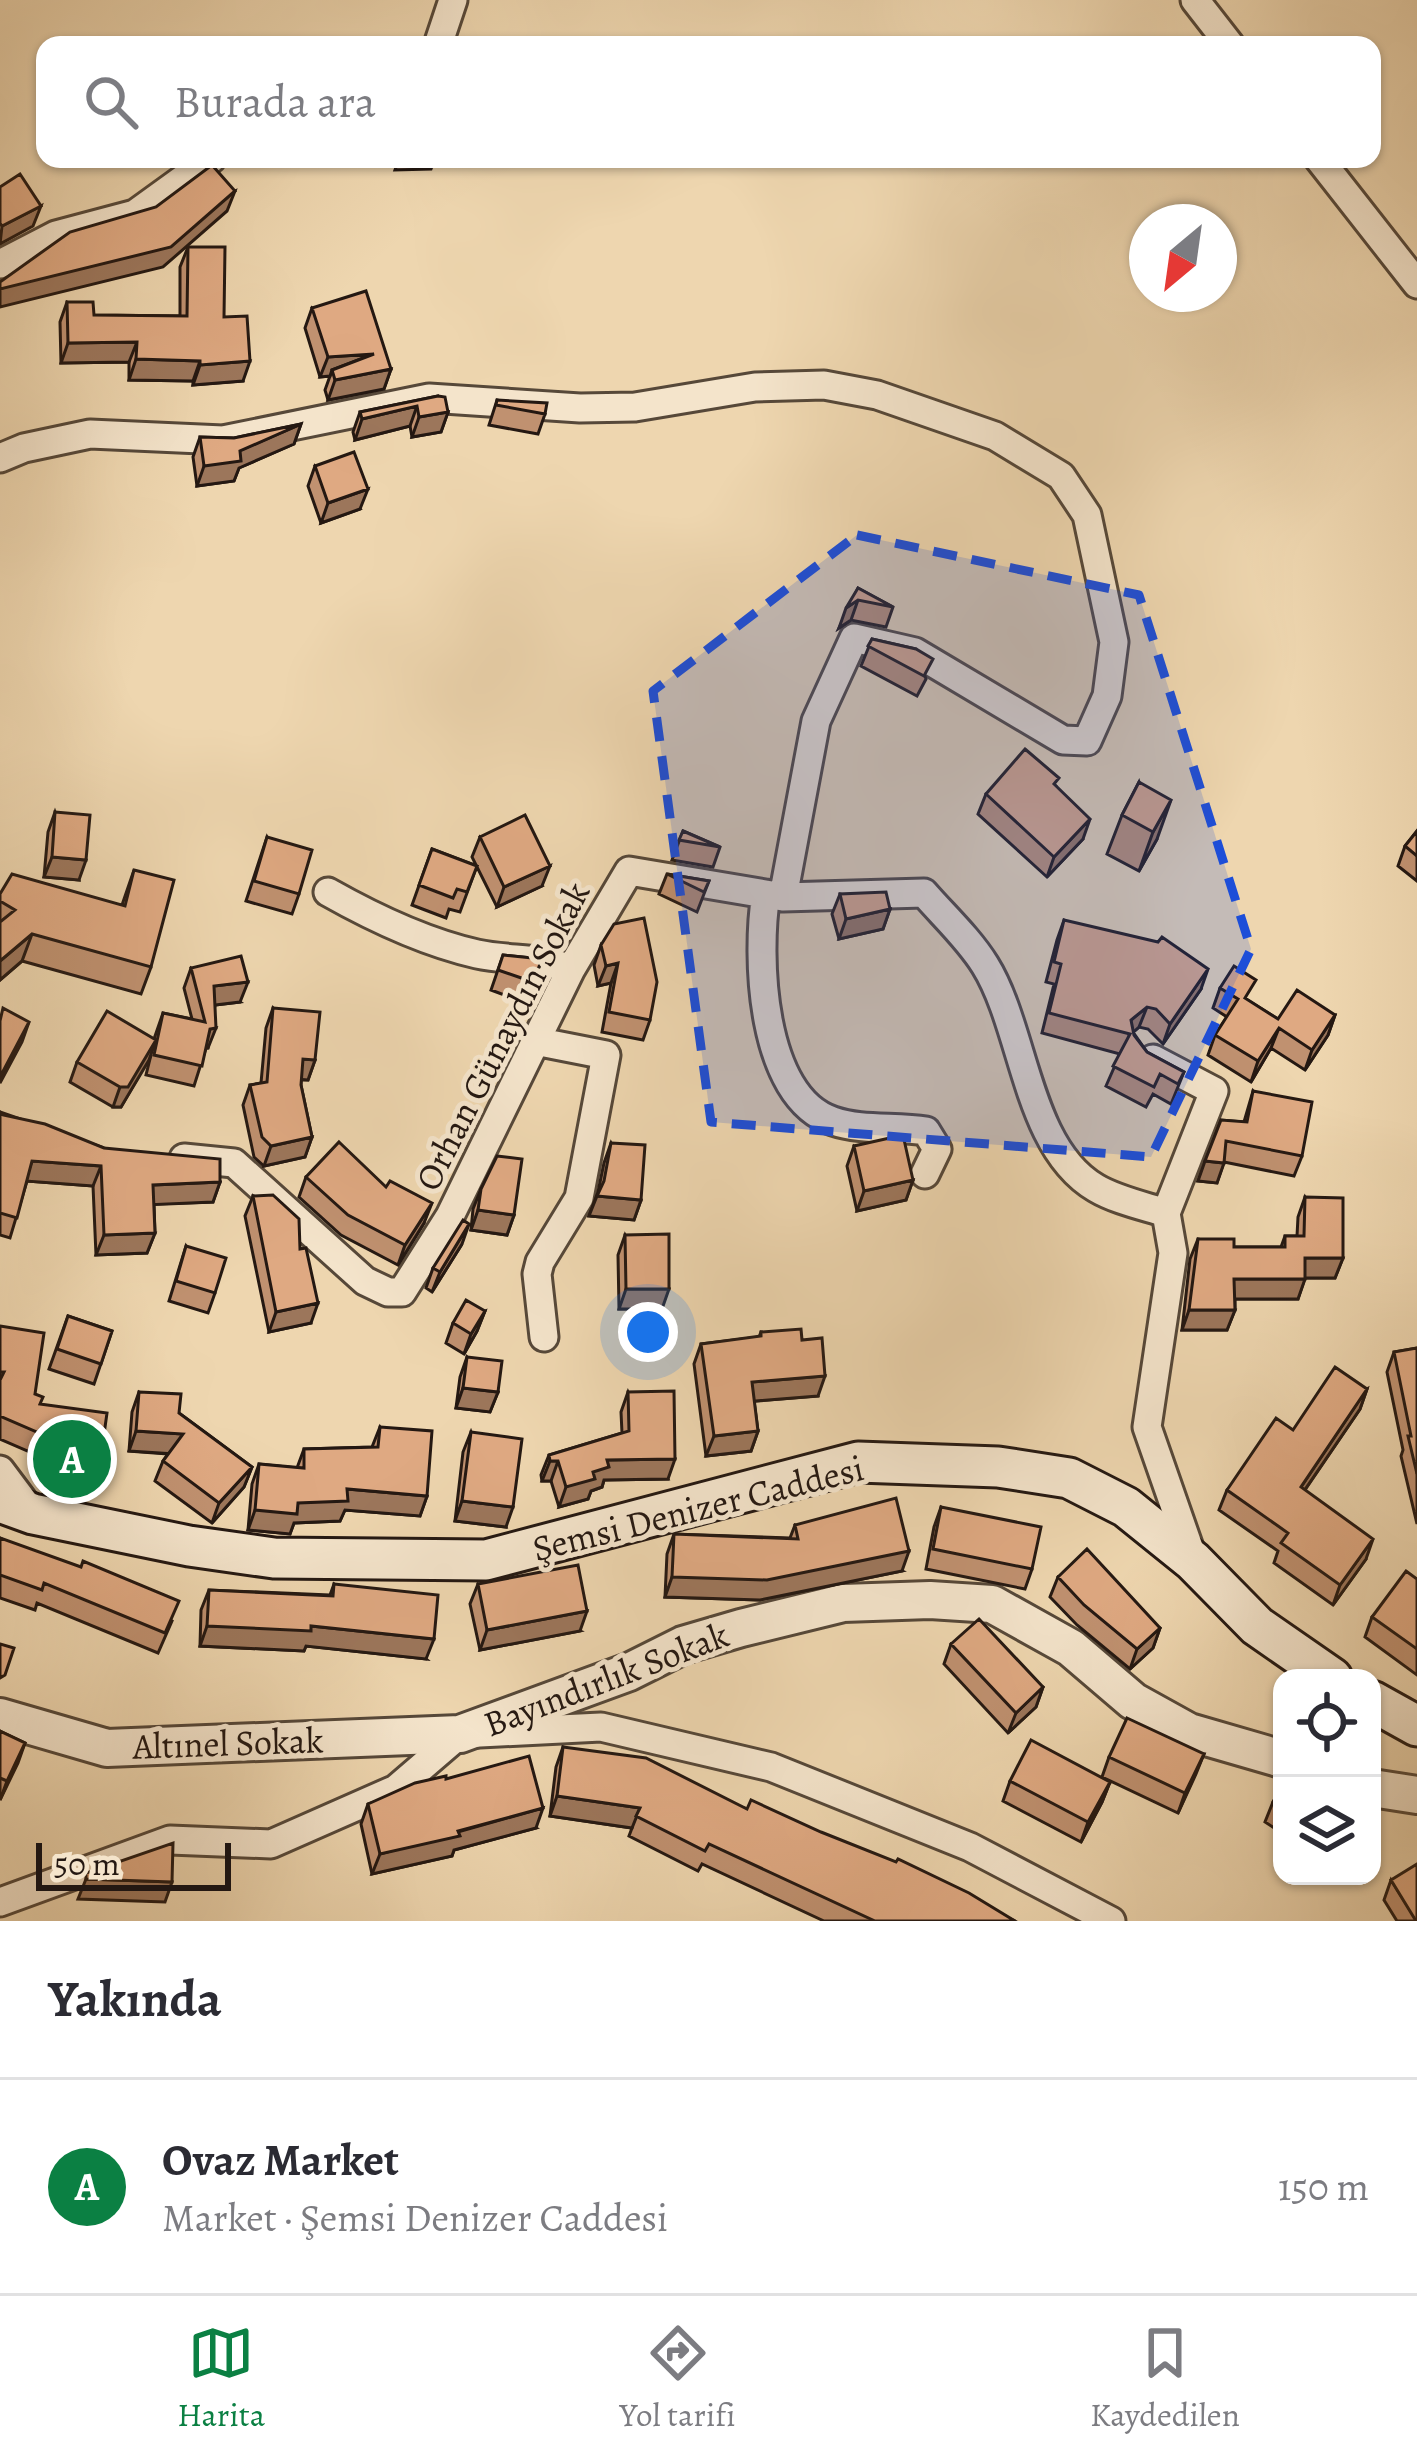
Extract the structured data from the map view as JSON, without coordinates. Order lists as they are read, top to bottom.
{
  "streets": {
    "main road": ["Şemsi Denizer Caddesi"],
    "street": ["Orhan Günaydın Sokak", "Bayındırlık Sokak", "Altınel Sokak"]
  },
  "crossings": [
    ["Bayındırlık Sokak", "Altınel Sokak"]
  ],
  "scale_bar": "50 m",
  "north": "bottom left",
  "page": {
    "search": "Burada ara",
    "pins": "A",
    "scale": "50 m",
    "heading": "Yakında",
    "list": [
      {
        "mark": "A",
        "name": "Ovaz Market",
        "note": "Market · Şemsi Denizer Caddesi",
        "value": "150 m"
      }
    ],
    "nav": ["Harita", "Yol tarifi", "Kaydedilen"]
  }
}
